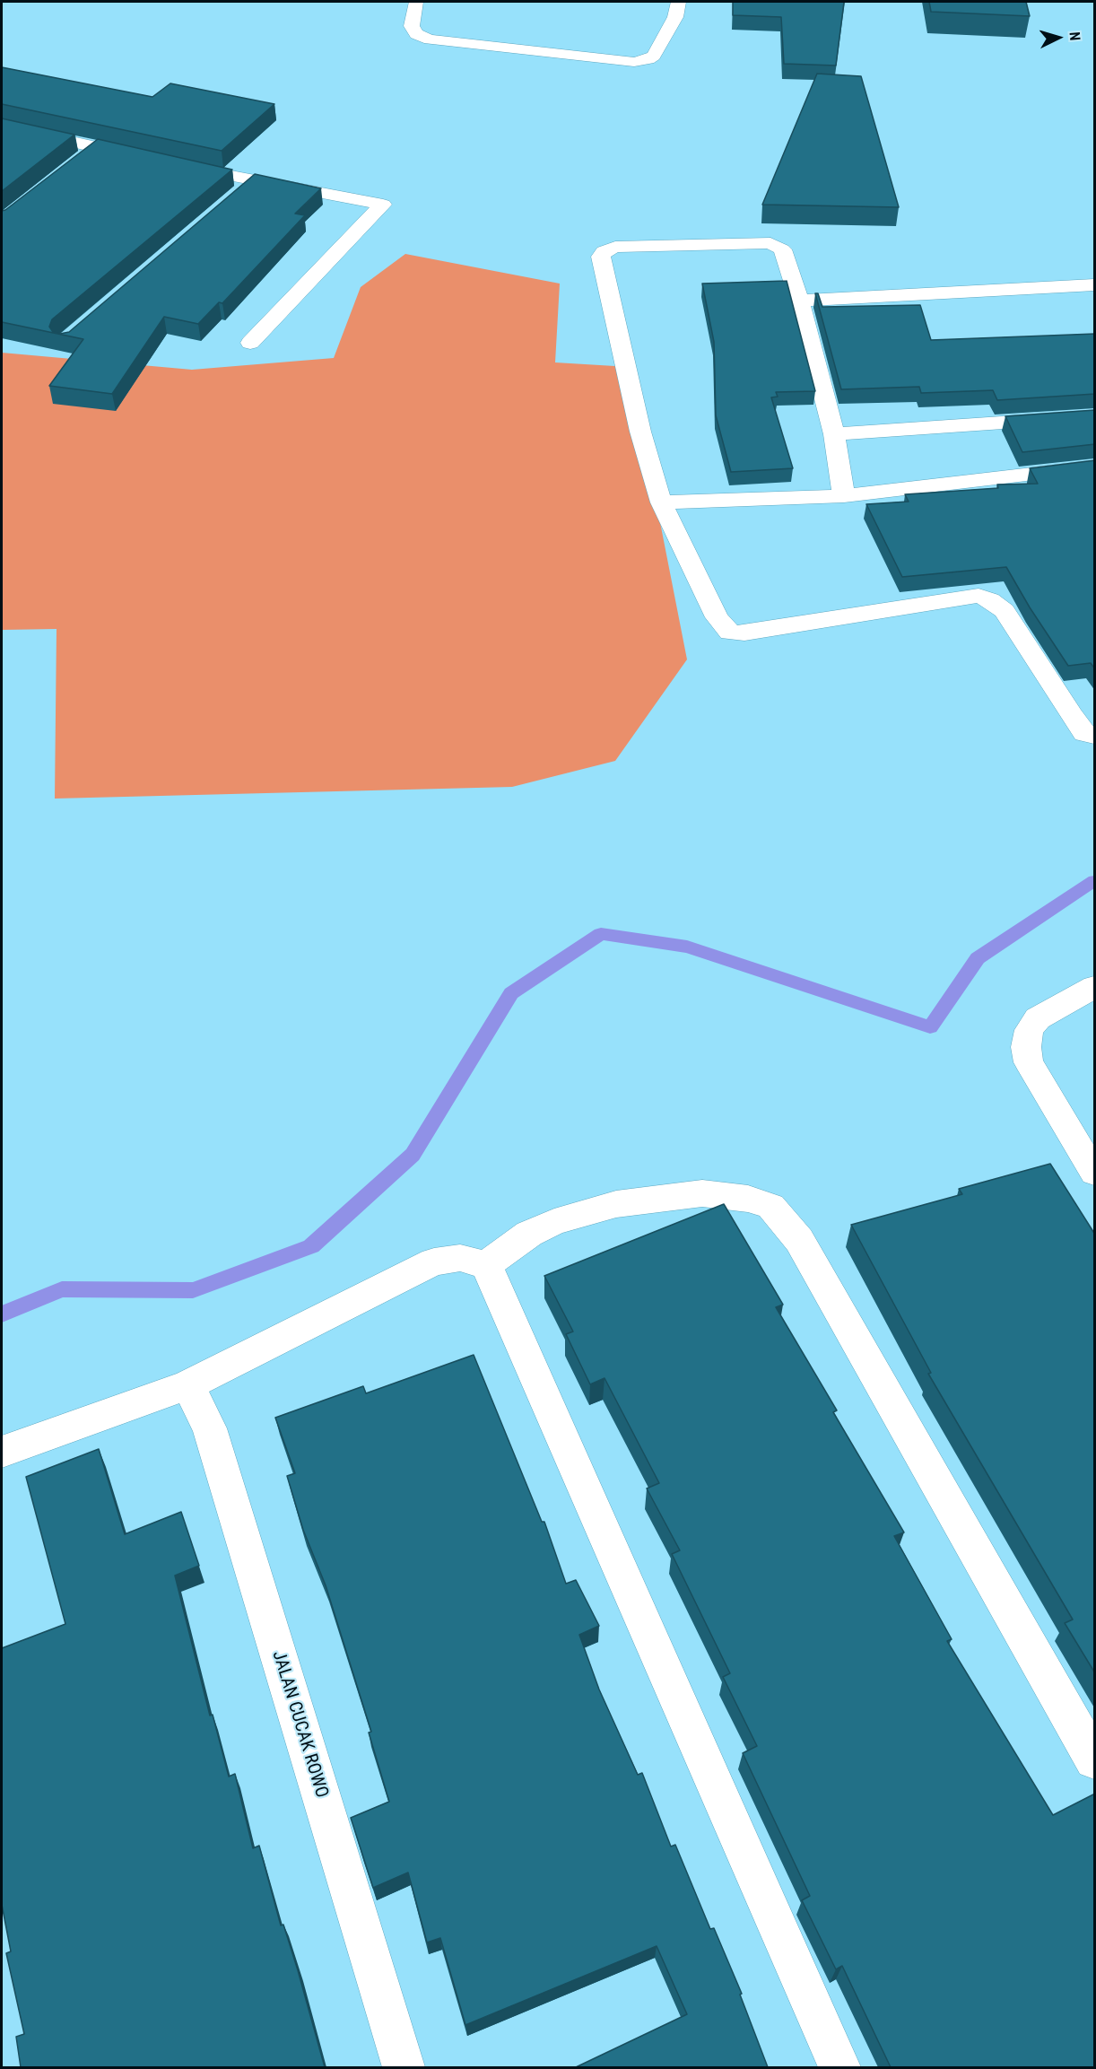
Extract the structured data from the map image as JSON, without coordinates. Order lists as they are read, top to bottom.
{
  "streets": {
    "street": ["JALAN CUCAK ROWO"]
  },
  "north": "right"
}
